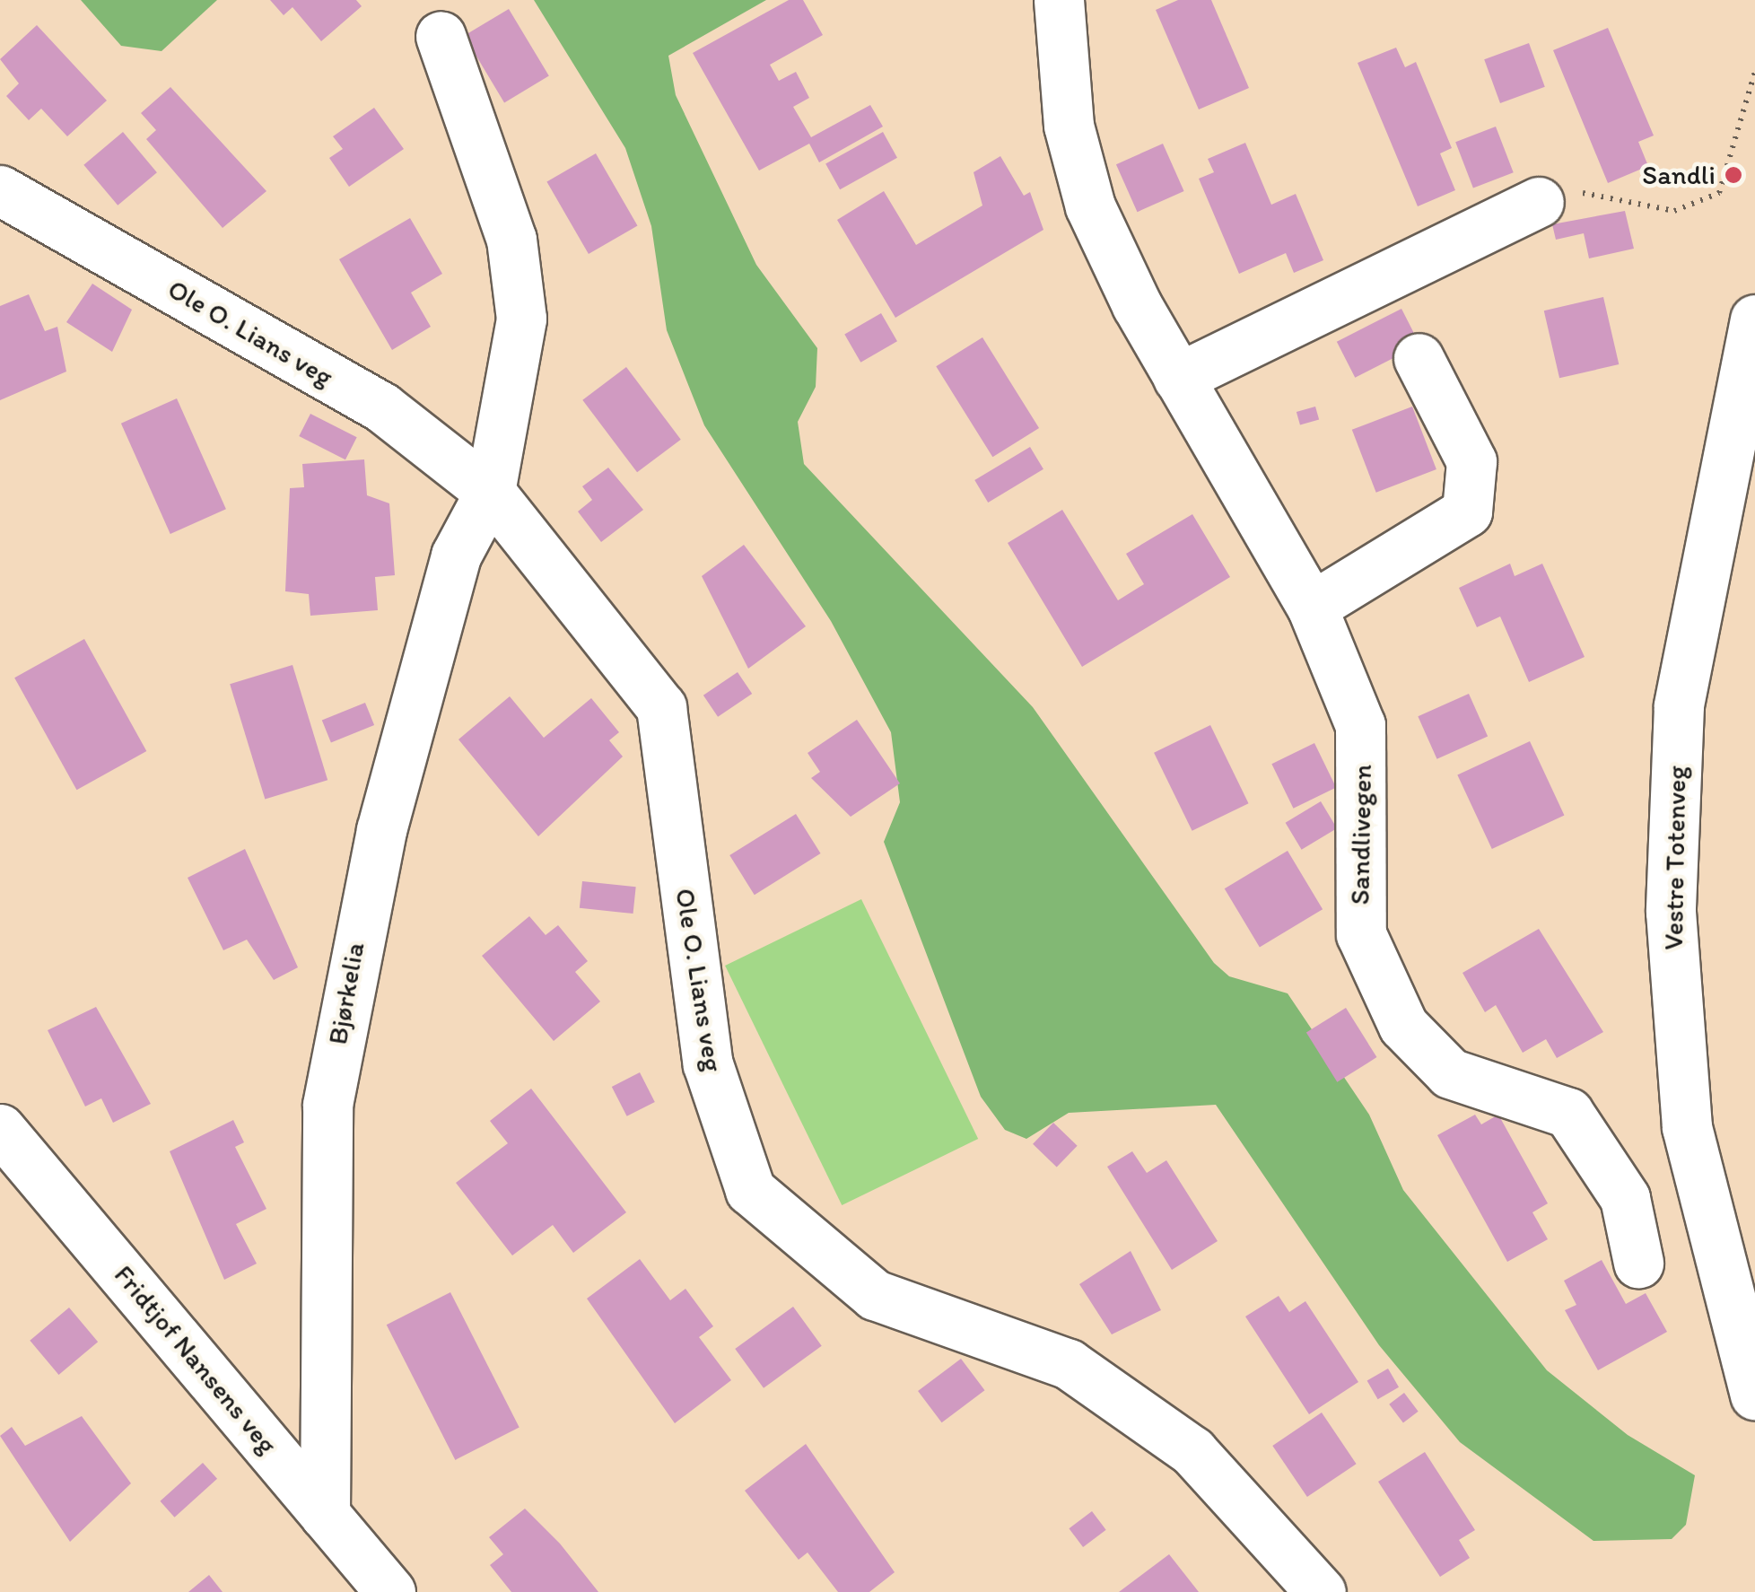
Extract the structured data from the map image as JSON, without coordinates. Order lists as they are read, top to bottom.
{
  "streets": {
    "street": [
      "Ole O. Lians veg",
      "Sandlivegen",
      "Vestre Totenveg",
      "Bjørkelia",
      "Fridtjof Nansens veg"
    ]
  },
  "crossings": [
    ["Ole O. Lians veg", "Bjørkelia"],
    ["Bjørkelia", "Fridtjof Nansens veg"]
  ],
  "places": ["Sandli"]
}
